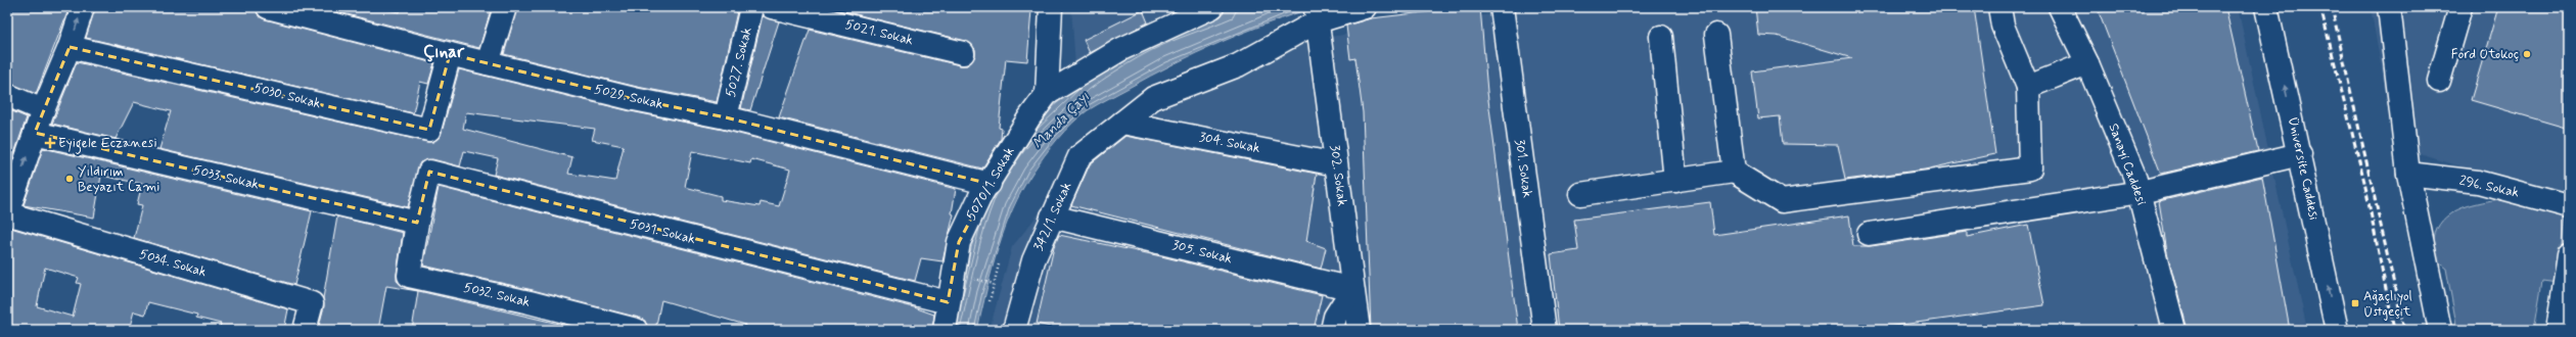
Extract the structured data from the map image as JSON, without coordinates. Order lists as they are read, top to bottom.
{
  "streets": {
    "street": [
      "5021. Sokak",
      "5027. Sokak",
      "5030. Sokak",
      "5029. Sokak",
      "304. Sokak",
      "Sanayi Caddesi",
      "301. Sokak",
      "Üniversite Caddesi",
      "302. Sokak",
      "5033. Sokak",
      "5070/1. Sokak",
      "296. Sokak",
      "342/1. Sokak",
      "5031. Sokak",
      "305. Sokak",
      "5034. Sokak",
      "5032. Sokak"
    ]
  },
  "crossings": [
    ["5027. Sokak", "5029. Sokak"],
    ["5030. Sokak", "5029. Sokak"],
    ["5029. Sokak", "5070/1. Sokak"],
    ["304. Sokak", "302. Sokak"],
    ["304. Sokak", "342/1. Sokak"],
    ["302. Sokak", "342/1. Sokak"],
    ["302. Sokak", "305. Sokak"],
    ["5033. Sokak", "5031. Sokak"],
    ["5033. Sokak", "5032. Sokak"],
    ["5070/1. Sokak", "5031. Sokak"],
    ["342/1. Sokak", "305. Sokak"],
    ["5031. Sokak", "5032. Sokak"]
  ],
  "districts": ["Çınar"],
  "water": ["Manda Çayı"],
  "places": {
    "other": ["Ford Otokoç", "Yıldırım Beyazıt Cami"],
    "health": ["Eyigele Eczanesi"],
    "transit": ["Ağaçlıyol Üstgeçit"]
  }
}
